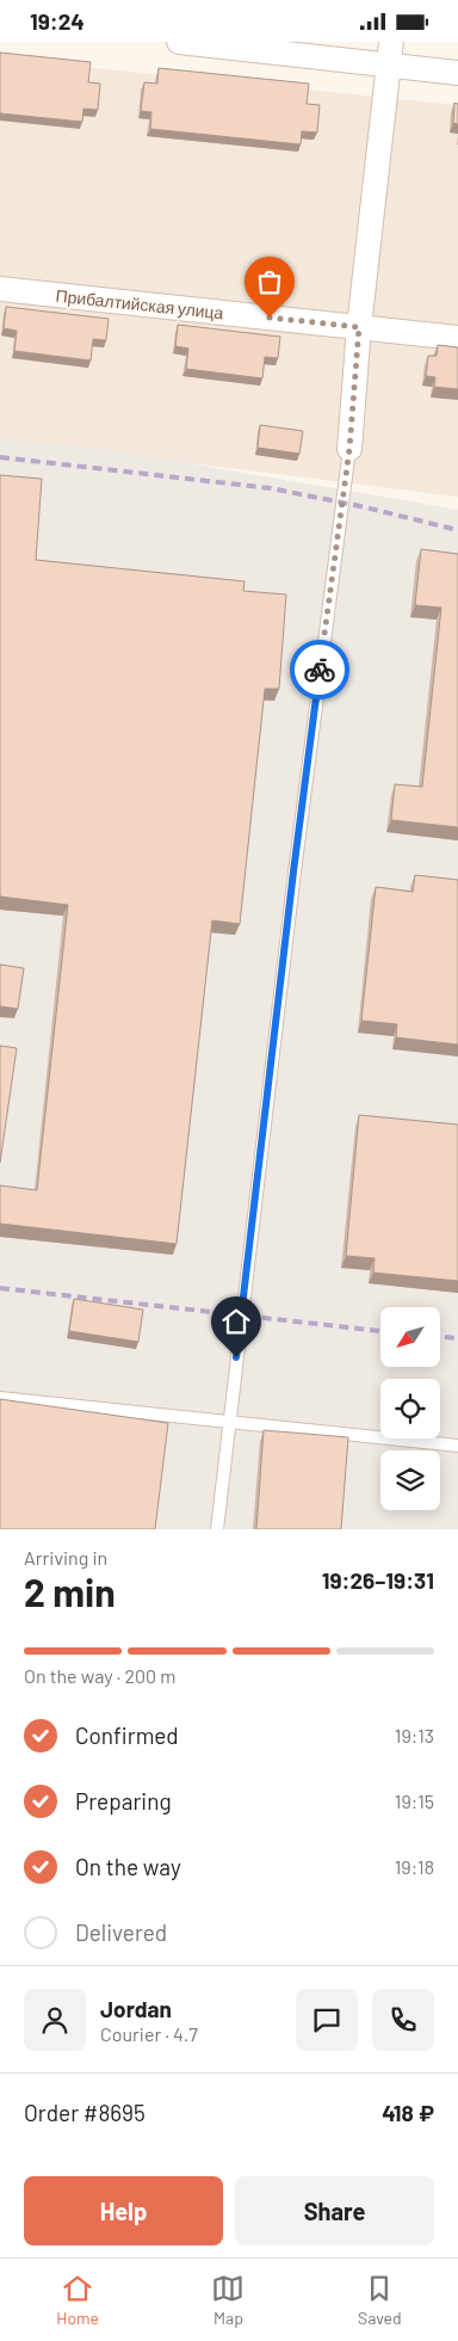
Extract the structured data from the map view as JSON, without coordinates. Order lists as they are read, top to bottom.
{
  "streets": {
    "street": ["Прибалтийская улица"]
  },
  "north": "bottom left",
  "page": {
    "status": "19:24",
    "heading": ["2 min", "Arriving in", "19:26–19:31"],
    "panel": [
      "Jordan",
      "Courier · 4.7",
      "Order #8695",
      "418 ₽"
    ],
    "bar": "On the way · 200 m",
    "list": [
      ["Confirmed", "19:13"],
      ["Preparing", "19:15"],
      ["On the way", "19:18"],
      "Delivered"
    ],
    "buttons": ["Help", "Share"],
    "tabs": ["Home", "Map", "Saved"]
  }
}
